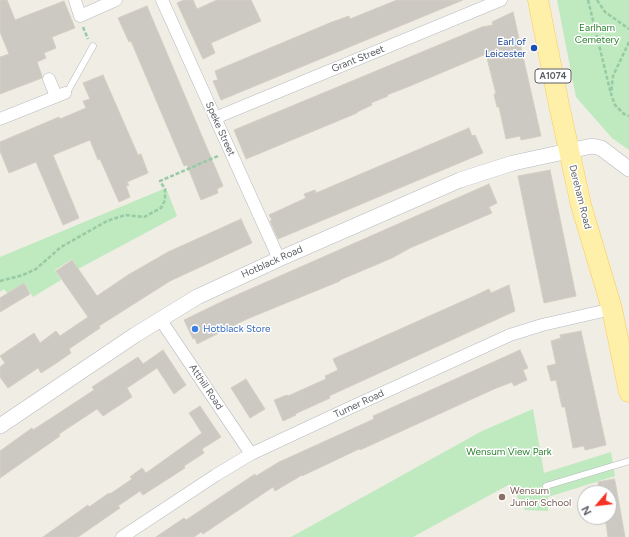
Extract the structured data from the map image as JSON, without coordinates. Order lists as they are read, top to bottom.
{
  "streets": {
    "main road": ["A1074", "Dereham Road"],
    "street": [
      "Grant Street",
      "Speke Street",
      "Hotblack Road",
      "Atthill Road",
      "Turner Road"
    ]
  },
  "crossings": [
    ["Grant Street", "Speke Street"],
    ["Speke Street", "Hotblack Road"],
    ["Dereham Road", "Hotblack Road"],
    ["Dereham Road", "Turner Road"],
    ["Hotblack Road", "Atthill Road"],
    ["Atthill Road", "Turner Road"]
  ],
  "parks": ["Earlham Cemetery", "Wensum View Park"],
  "places": ["Earl of Leicester", "Hotblack Store", "Wensum Junior School"],
  "north": "bottom left"
}
